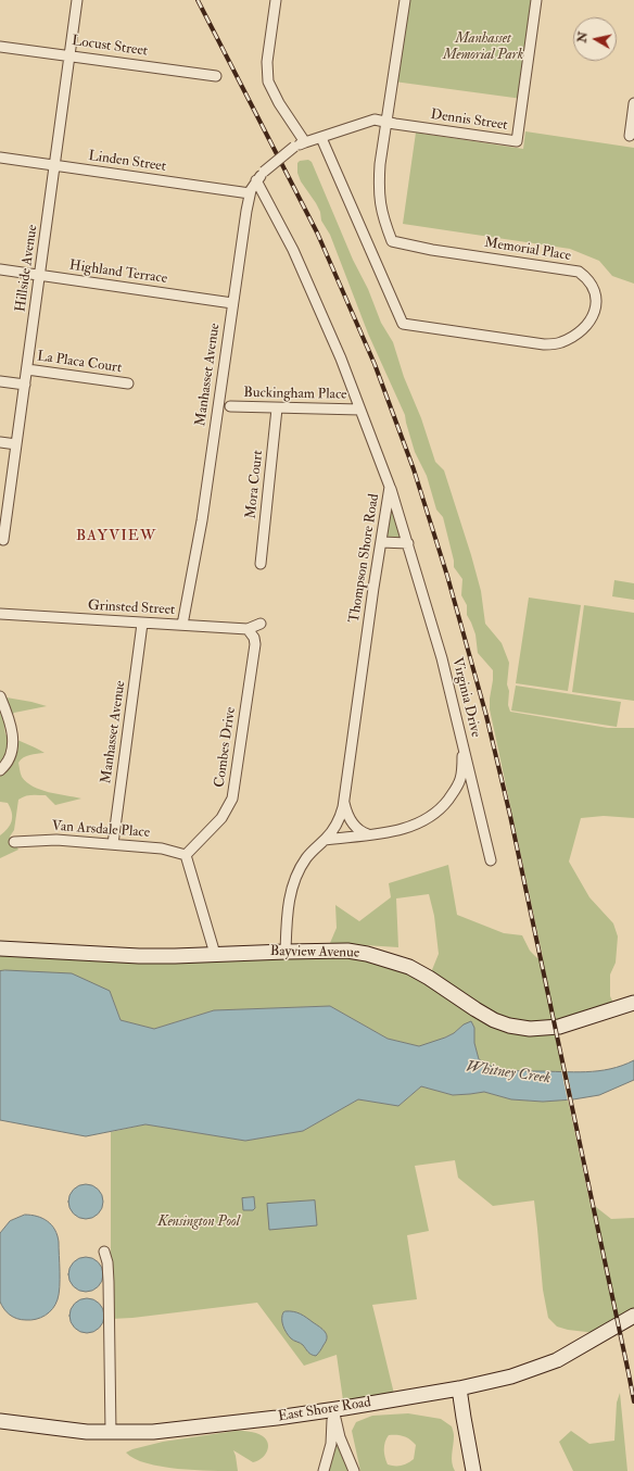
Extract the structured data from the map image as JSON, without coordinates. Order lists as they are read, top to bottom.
{
  "streets": {
    "street": [
      "Locust Street",
      "Dennis Street",
      "Linden Street",
      "Memorial Place",
      "Hillside Avenue",
      "Highland Terrace",
      "La Placa Court",
      "Manhasset Avenue",
      "Buckingham Place",
      "Mora Court",
      "Thompson Shore Road",
      "Grinsted Street",
      "Virginia Drive",
      "Combes Drive",
      "Van Arsdale Place",
      "Bayview Avenue",
      "East Shore Road"
    ]
  },
  "crossings": [
    ["Locust Street", "Hillside Avenue"],
    ["Dennis Street", "Memorial Place"],
    ["Dennis Street", "Manhasset Avenue"],
    ["Linden Street", "Hillside Avenue"],
    ["Linden Street", "Manhasset Avenue"],
    ["Hillside Avenue", "Highland Terrace"],
    ["Hillside Avenue", "La Placa Court"],
    ["Highland Terrace", "Manhasset Avenue"],
    ["Manhasset Avenue", "Thompson Shore Road"],
    ["Manhasset Avenue", "Grinsted Street"],
    ["Manhasset Avenue", "Van Arsdale Place"],
    ["Buckingham Place", "Mora Court"],
    ["Buckingham Place", "Thompson Shore Road"],
    ["Thompson Shore Road", "Virginia Drive"],
    ["Thompson Shore Road", "Bayview Avenue"],
    ["Grinsted Street", "Combes Drive"],
    ["Combes Drive", "Van Arsdale Place"]
  ],
  "districts": ["BAYVIEW"],
  "water": ["Whitney Creek"],
  "parks": ["Manhasset Memorial Park", "Kensington Pool"],
  "north": "left"
}
